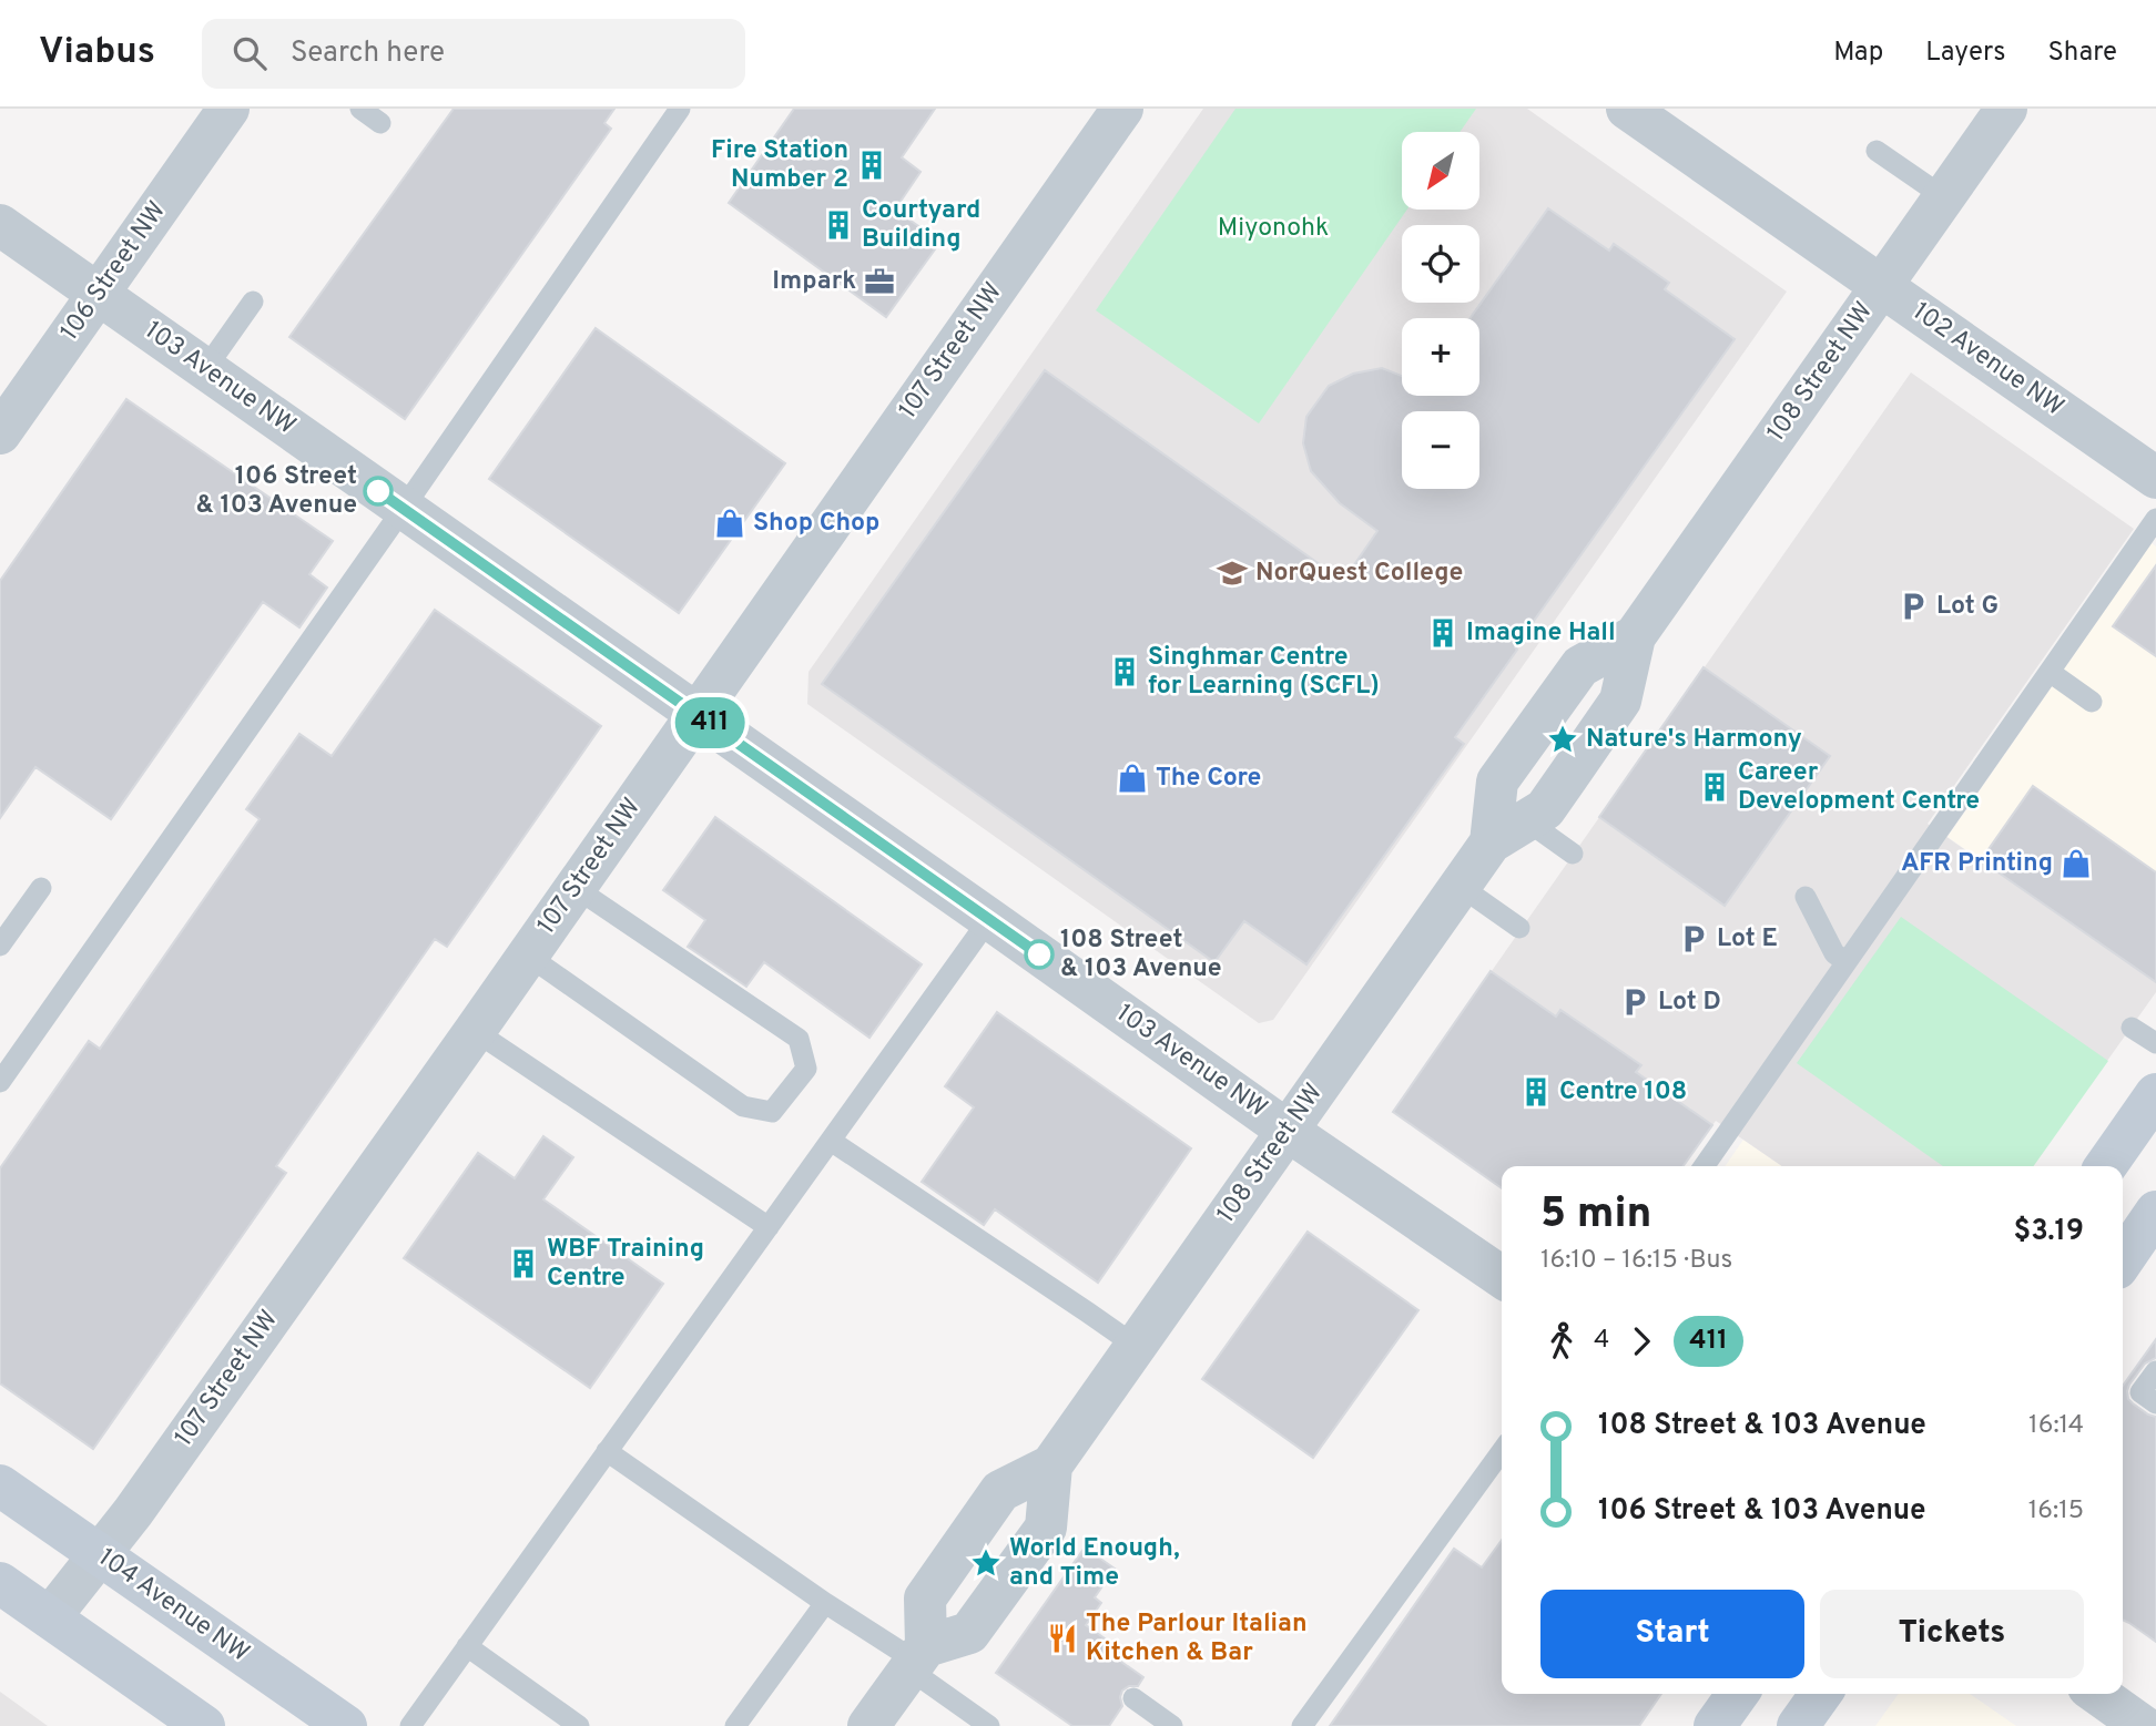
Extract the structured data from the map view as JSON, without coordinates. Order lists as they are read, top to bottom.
{
  "streets": {
    "main road": ["104 Avenue NW"],
    "street": [
      "106 Street NW",
      "107 Street NW",
      "102 Avenue NW",
      "108 Street NW",
      "103 Avenue NW"
    ]
  },
  "crossings": [
    ["106 Street NW", "103 Avenue NW"],
    ["107 Street NW", "103 Avenue NW"],
    ["107 Street NW", "104 Avenue NW"],
    ["102 Avenue NW", "108 Street NW"],
    ["108 Street NW", "103 Avenue NW"]
  ],
  "parks": ["Miyonohk"],
  "places": {
    "building": [
      "Fire Station Number 2",
      "Courtyard Building",
      "Imagine Hall",
      "Singhmar Centre for Learning (SCFL)",
      "Career Development Centre",
      "Centre 108",
      "WBF Training Centre"
    ],
    "office": ["Impark"],
    "other": ["106 Street & 103 Avenue", "108 Street & 103 Avenue"],
    "shop": ["Shop Chop", "The Core", "AFR Printing"],
    "school or university": ["NorQuest College"],
    "parking": ["Lot G", "Lot E", "Lot D"],
    "place": ["Nature's Harmony", "World Enough, and Time"],
    "restaurant": ["The Parlour Italian Kitchen & Bar"]
  },
  "lines": ["bus line 411"],
  "north": "bottom left",
  "page": {
    "header": "Viabus",
    "search": "Search here",
    "nav": ["Map", "Layers", "Share"],
    "on_map": "411",
    "map_buttons": ["+", "−"],
    "heading": ["5 min", "16:10 – 16:15 · Bus", "$3.19"],
    "legs": ["4", "411"],
    "list": [
      {
        "name": "108 Street & 103 Avenue",
        "value": "16:14"
      },
      {
        "name": "106 Street & 103 Avenue",
        "value": "16:15"
      }
    ],
    "buttons": ["Start", "Tickets"]
  }
}
